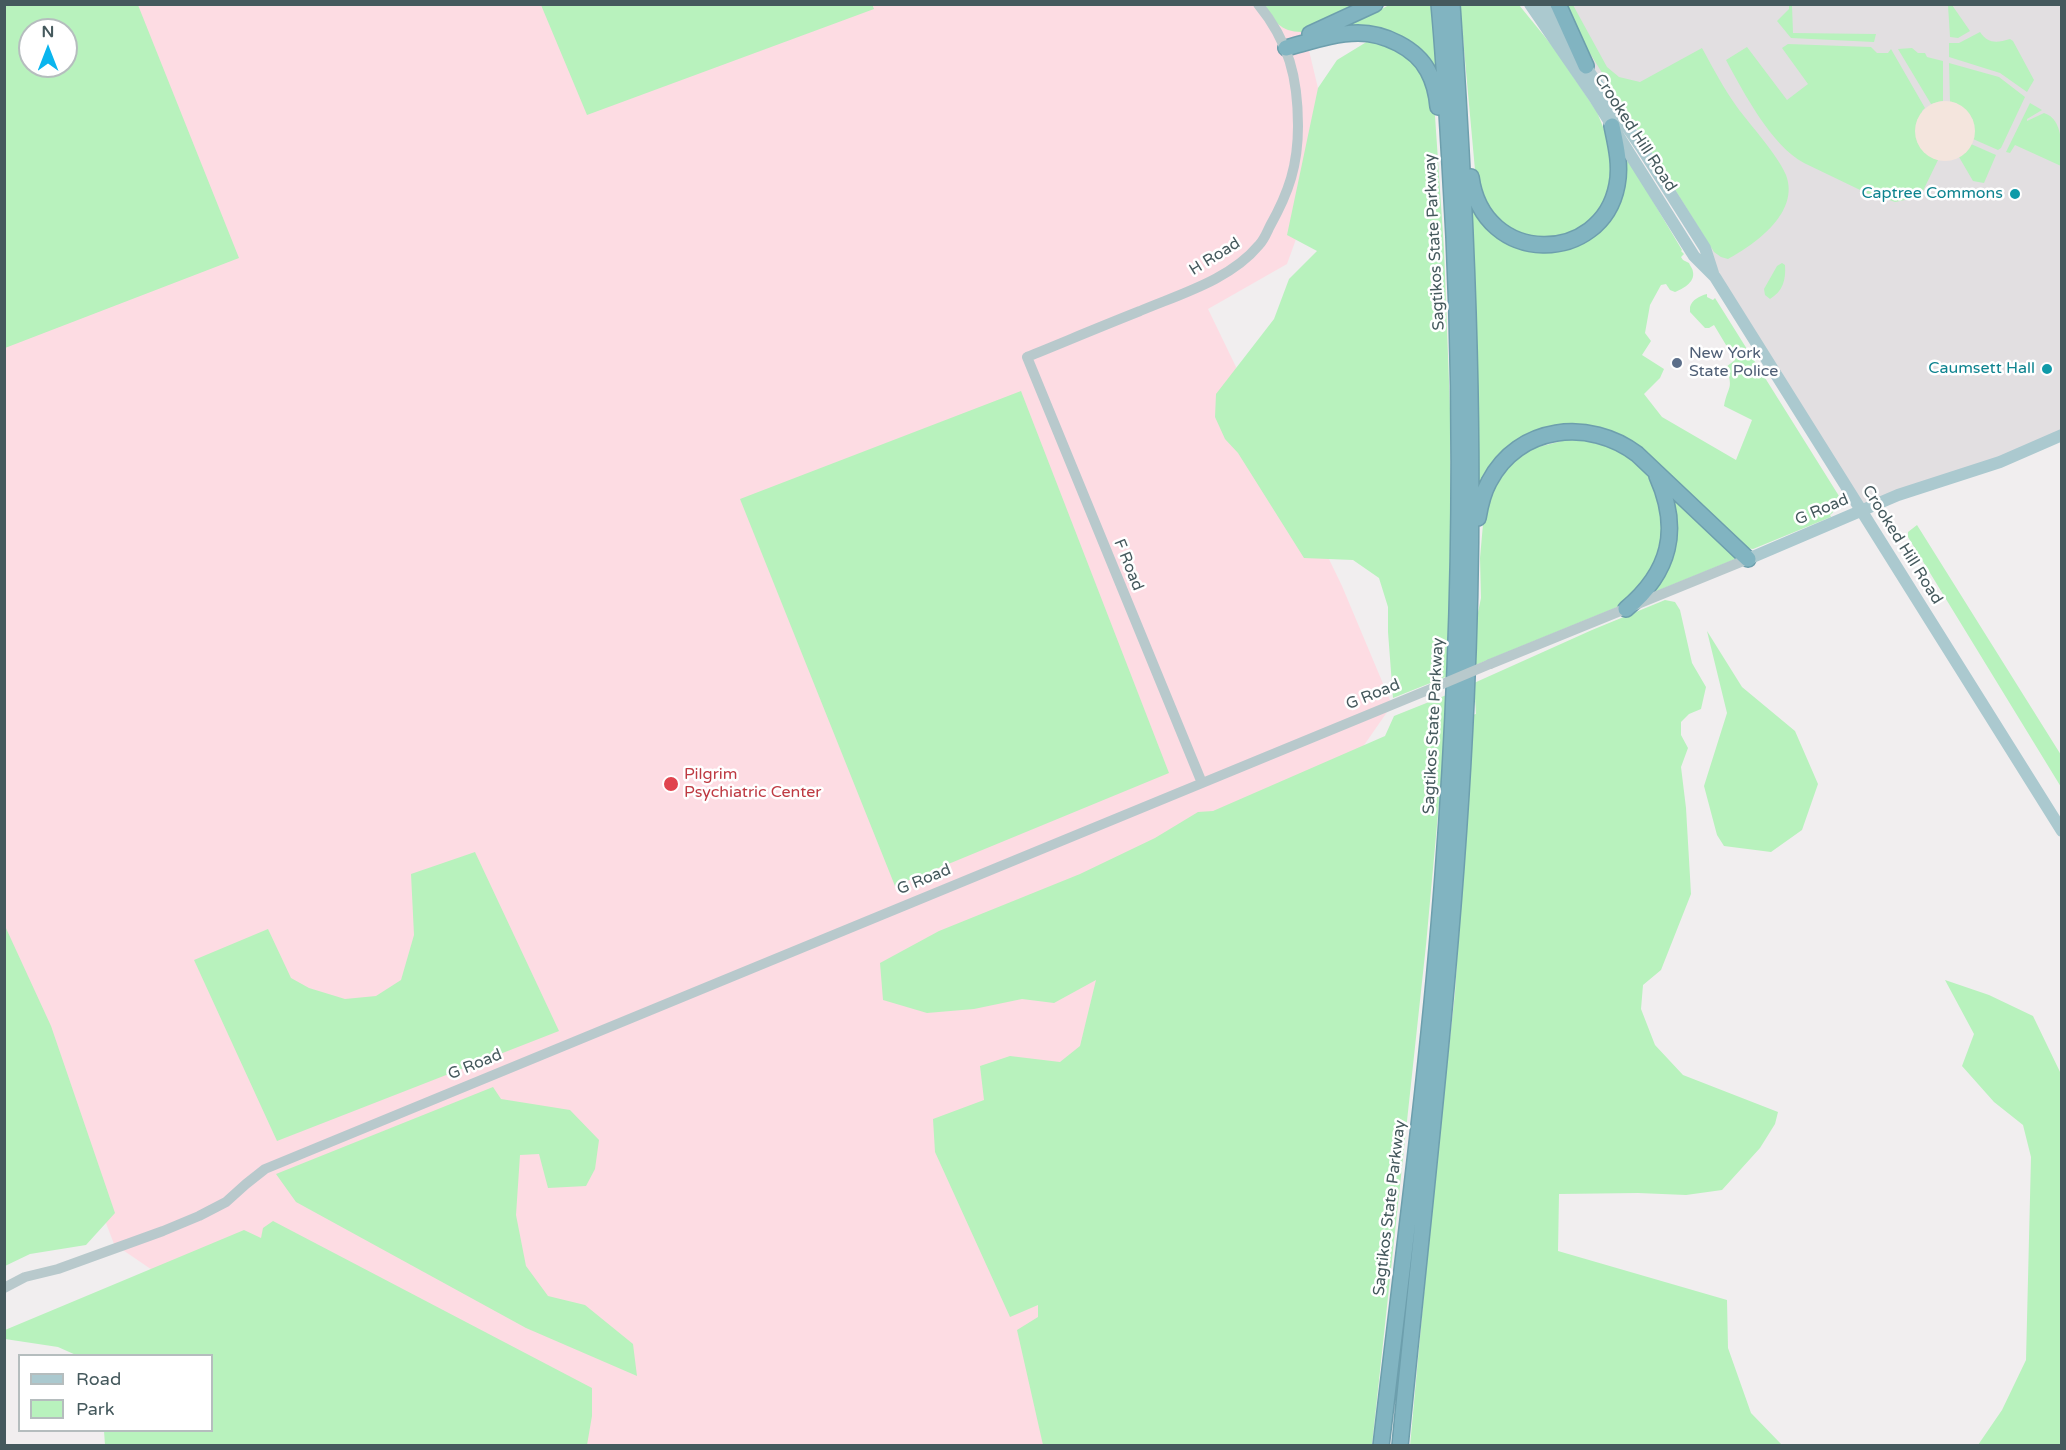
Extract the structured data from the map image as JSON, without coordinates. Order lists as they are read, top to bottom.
{
  "streets": {
    "highway": ["Sagtikos State Parkway"],
    "main road": ["Crooked Hill Road", "G Road"],
    "street": ["H Road", "F Road"]
  },
  "crossings": [
    ["Crooked Hill Road", "G Road"],
    ["H Road", "F Road"],
    ["G Road", "F Road"]
  ],
  "places": [
    "Captree Commons",
    "New York State Police",
    "Caumsett Hall",
    "Pilgrim Psychiatric Center"
  ],
  "legend": ["Road", "Park"],
  "north": "top"
}
